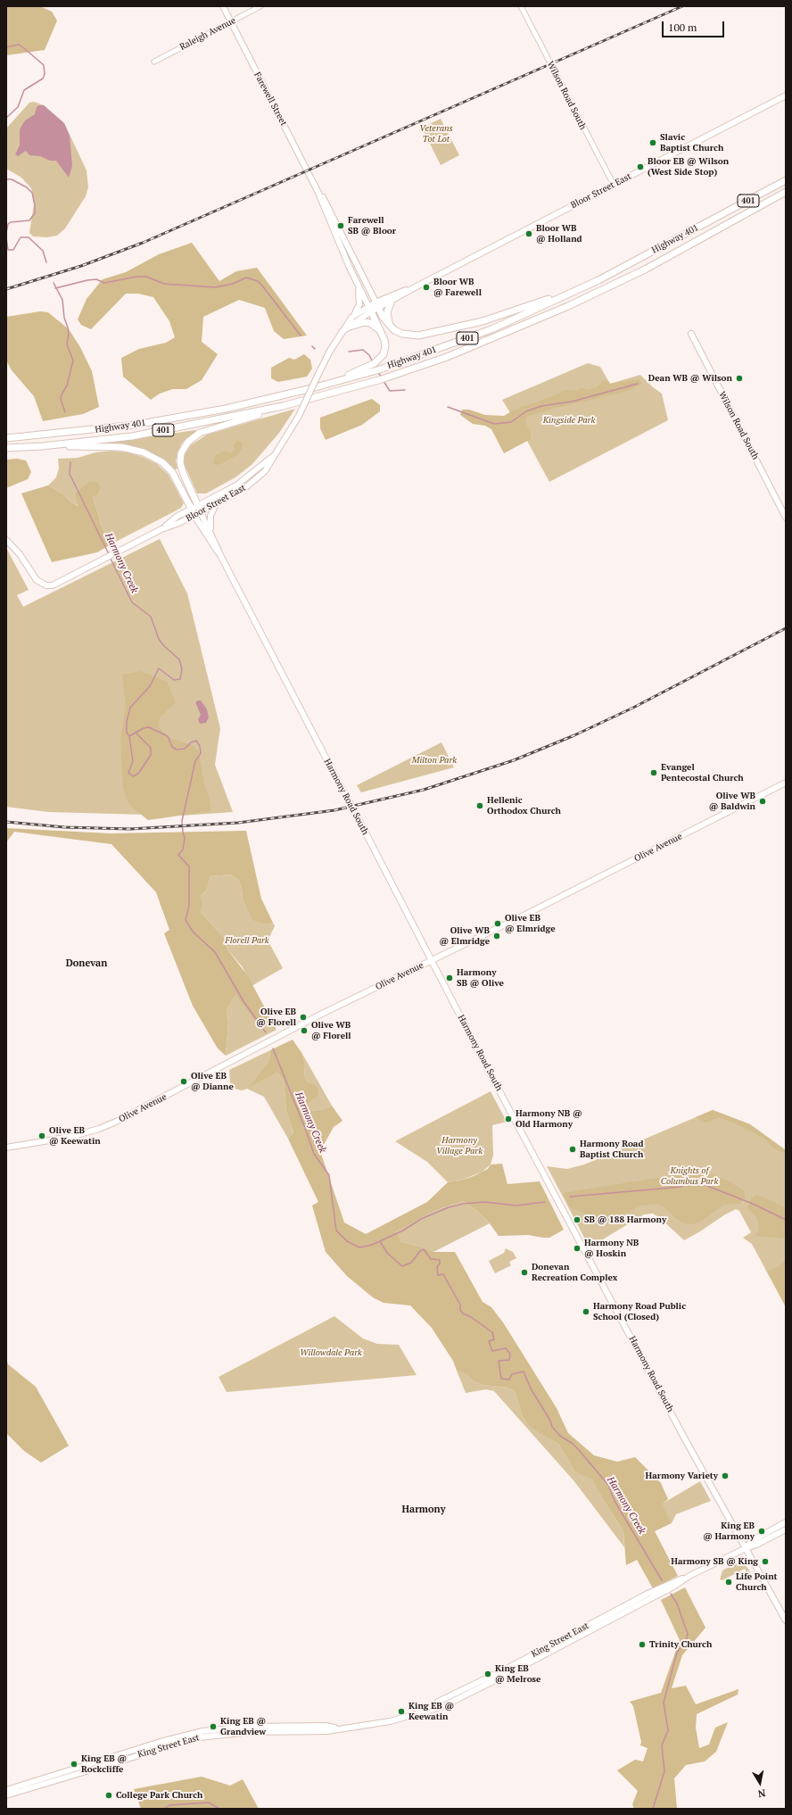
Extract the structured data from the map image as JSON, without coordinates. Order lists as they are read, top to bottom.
{
  "streets": {
    "highway": ["401", "Highway 401"],
    "main road": [
      "Wilson Road South",
      "Farewell Street",
      "Bloor Street East",
      "Harmony Road South",
      "Olive Avenue",
      "King Street East"
    ],
    "street": ["Raleigh Avenue"]
  },
  "crossings": [
    ["Raleigh Avenue", "Farewell Street"],
    ["Wilson Road South", "Bloor Street East"],
    ["Farewell Street", "Bloor Street East"],
    ["Bloor Street East", "Harmony Road South"],
    ["Harmony Road South", "Olive Avenue"],
    ["Harmony Road South", "King Street East"]
  ],
  "districts": ["Donevan", "Harmony"],
  "water": ["Harmony Creek"],
  "parks": [
    "Veterans Tot Lot",
    "Kingside Park",
    "Milton Park",
    "Florell Park",
    "Harmony Village Park",
    "Knights of Columbus Park",
    "Willowdale Park"
  ],
  "places": [
    "Slavic Baptist Church",
    "Bloor EB @ Wilson (West Side Stop)",
    "Farewell SB @ Bloor",
    "Bloor WB @ Holland",
    "Bloor WB @ Farewell",
    "Dean WB @ Wilson",
    "Evangel Pentecostal Church",
    "Olive WB @ Baldwin",
    "Hellenic Orthodox Church",
    "Olive EB @ Elmridge",
    "Olive WB @ Elmridge",
    "Harmony SB @ Olive",
    "Olive EB @ Florell",
    "Olive WB @ Florell",
    "Olive EB @ Dianne",
    "Harmony NB @ Old Harmony",
    "Olive EB @ Keewatin",
    "Harmony Road Baptist Church",
    "SB @ 188 Harmony",
    "Harmony NB @ Hoskin",
    "Donevan Recreation Complex",
    "Harmony Road Public School (Closed)",
    "Harmony Variety",
    "King EB @ Harmony",
    "Harmony SB @ King",
    "Life Point Church",
    "Trinity Church",
    "King EB @ Melrose",
    "King EB @ Keewatin",
    "King EB @ Grandview",
    "King EB @ Rockcliffe",
    "College Park Church"
  ],
  "scale_bar": "100 m",
  "north": "bottom"
}
